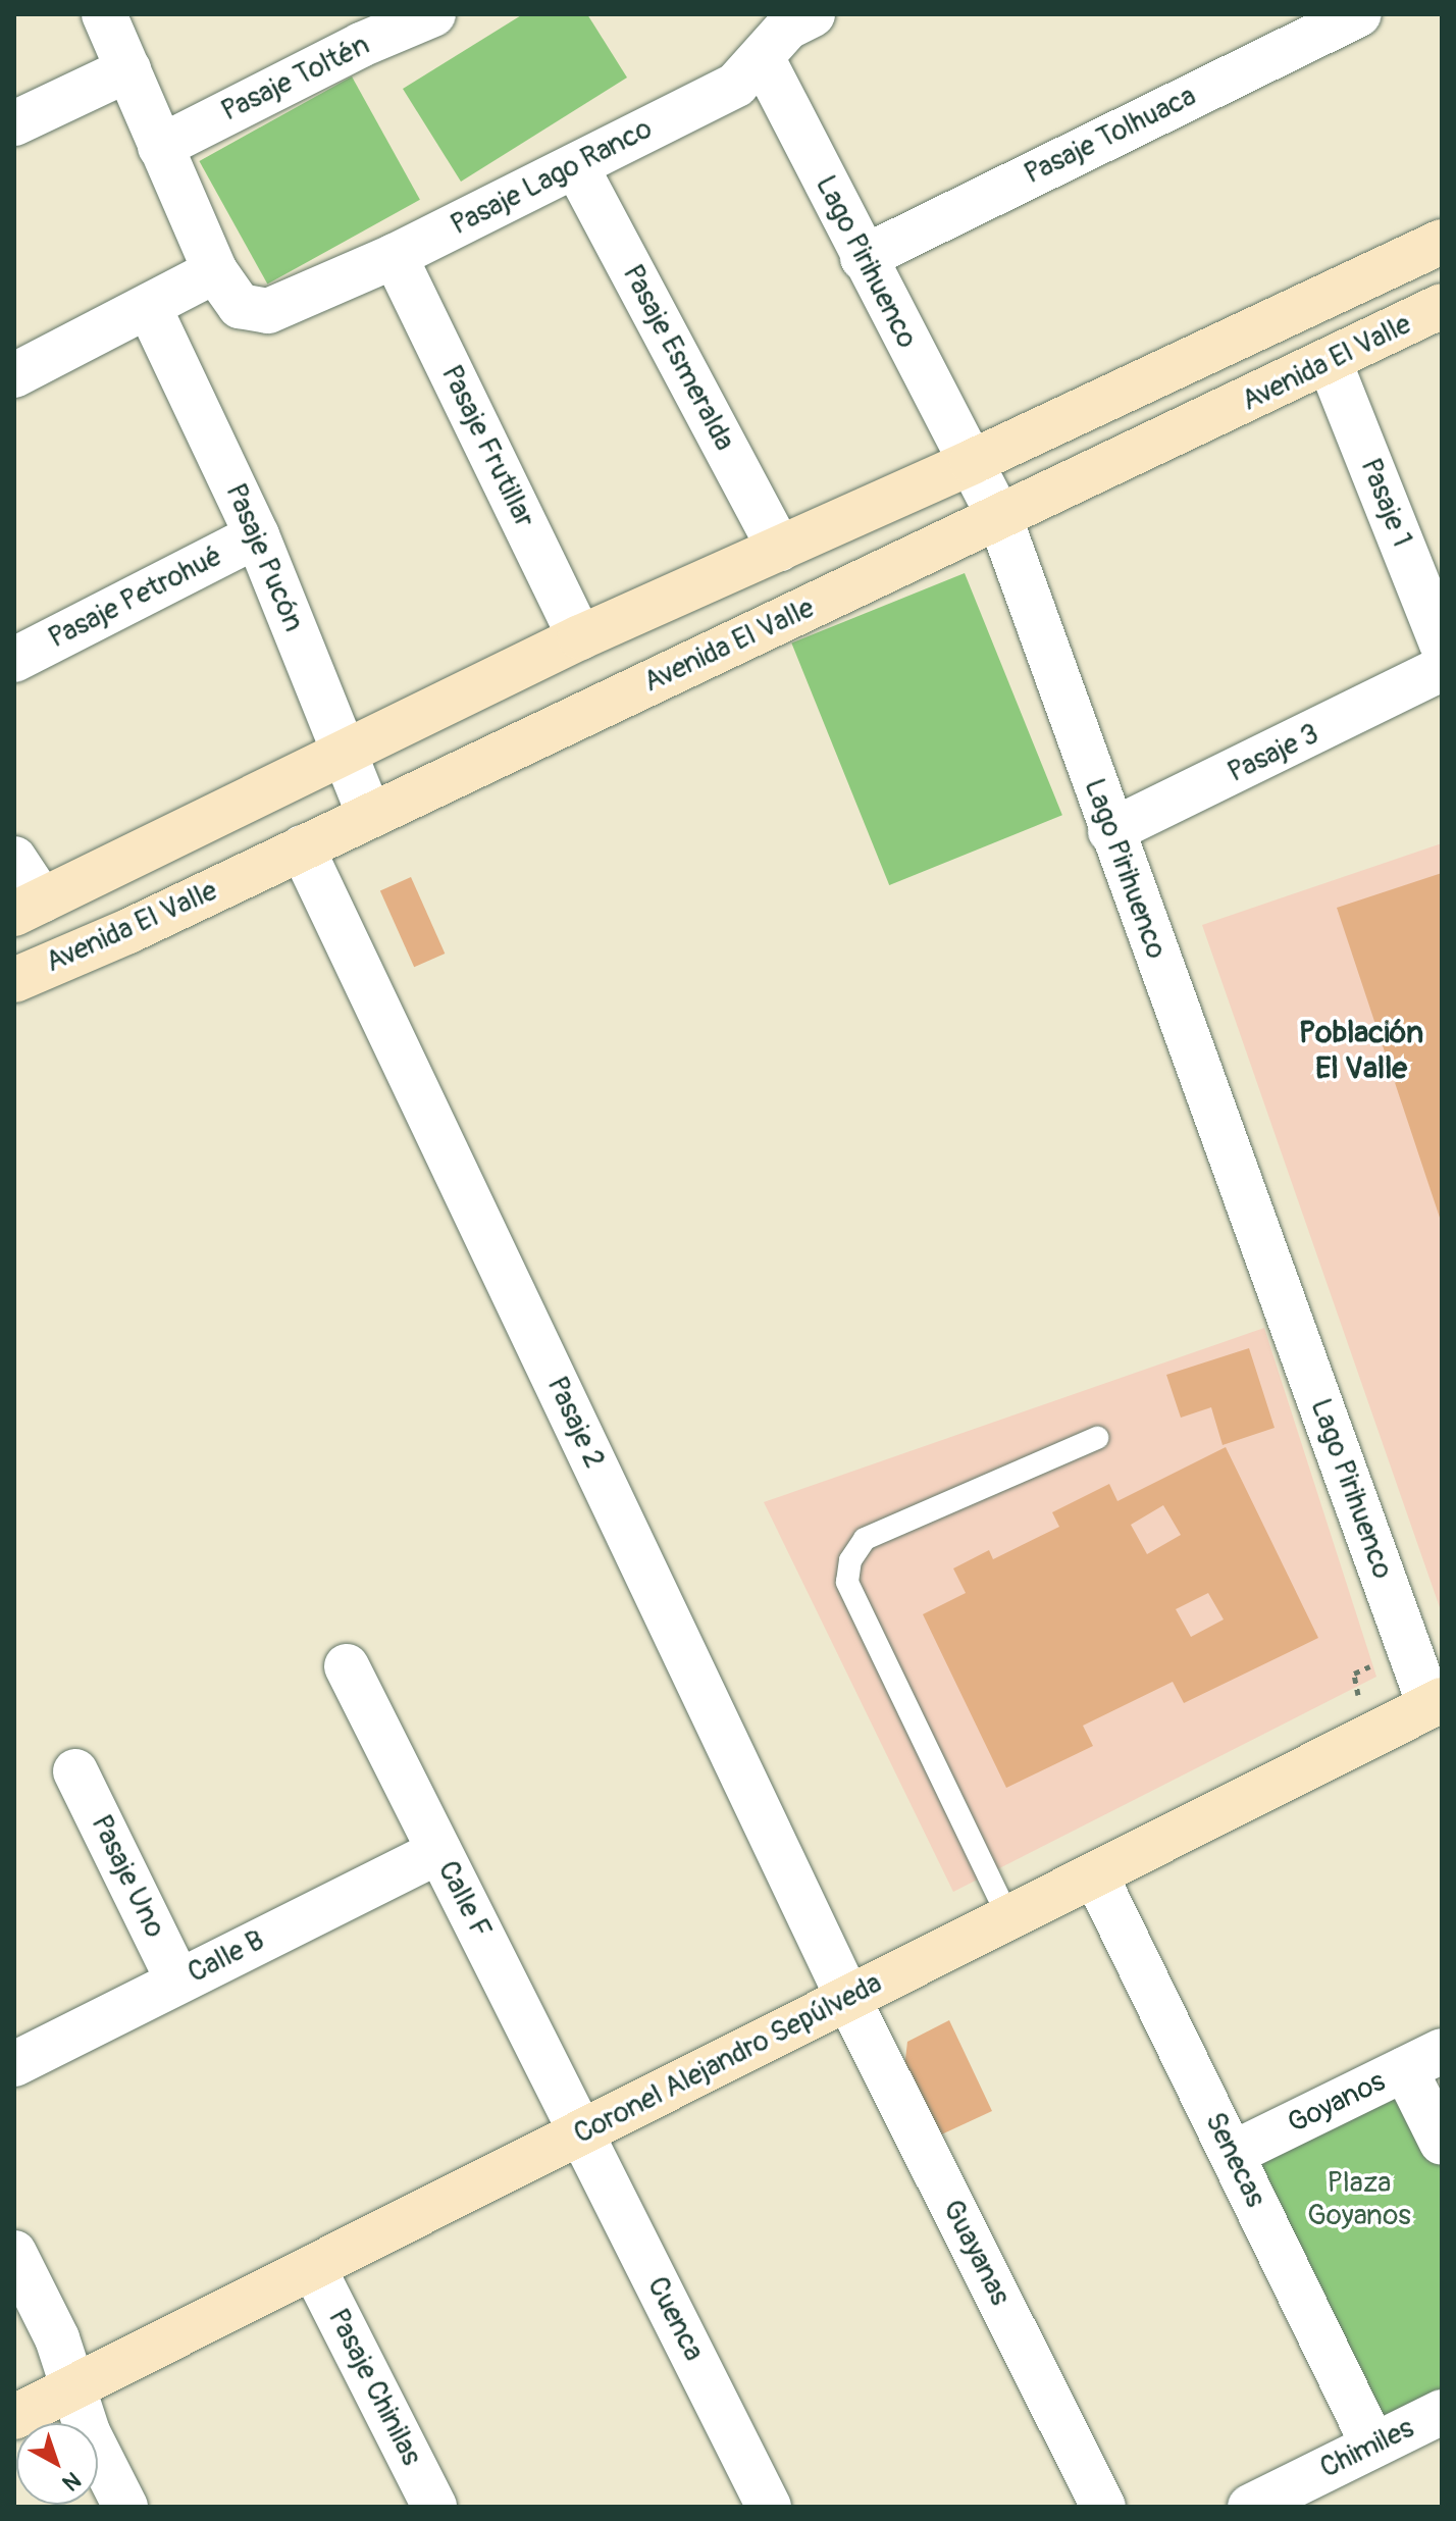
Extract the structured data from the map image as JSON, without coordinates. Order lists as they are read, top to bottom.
{
  "streets": {
    "street": [
      "Pasaje Toltén",
      "Pasaje Tolhuaca",
      "Pasaje Lago Ranco",
      "Lago Pirihuenco",
      "Pasaje Esmeralda",
      "Avenida El Valle",
      "Pasaje Frutillar",
      "Pasaje 1",
      "Pasaje Pucón",
      "Pasaje Petrohué",
      "Pasaje 3",
      "Pasaje 2",
      "Pasaje Uno",
      "Calle F",
      "Calle B",
      "Coronel Alejandro Sepúlveda",
      "Goyanos",
      "Senecas",
      "Guayanas",
      "Cuenca",
      "Pasaje Chinilas",
      "Chimiles"
    ]
  },
  "crossings": [
    ["Pasaje Tolhuaca", "Lago Pirihuenco"],
    ["Pasaje Lago Ranco", "Lago Pirihuenco"],
    ["Pasaje Lago Ranco", "Pasaje Esmeralda"],
    ["Pasaje Lago Ranco", "Pasaje Frutillar"],
    ["Lago Pirihuenco", "Avenida El Valle"],
    ["Lago Pirihuenco", "Pasaje 3"],
    ["Lago Pirihuenco", "Coronel Alejandro Sepúlveda"],
    ["Pasaje Esmeralda", "Avenida El Valle"],
    ["Avenida El Valle", "Pasaje Frutillar"],
    ["Avenida El Valle", "Pasaje 1"],
    ["Avenida El Valle", "Pasaje Pucón"],
    ["Avenida El Valle", "Pasaje 2"],
    ["Pasaje 1", "Pasaje 3"],
    ["Pasaje Pucón", "Pasaje Petrohué"],
    ["Pasaje 2", "Coronel Alejandro Sepúlveda"],
    ["Pasaje 2", "Guayanas"],
    ["Pasaje Uno", "Calle B"],
    ["Calle F", "Calle B"],
    ["Calle F", "Coronel Alejandro Sepúlveda"],
    ["Calle F", "Cuenca"],
    ["Coronel Alejandro Sepúlveda", "Senecas"],
    ["Coronel Alejandro Sepúlveda", "Guayanas"],
    ["Coronel Alejandro Sepúlveda", "Cuenca"],
    ["Coronel Alejandro Sepúlveda", "Pasaje Chinilas"],
    ["Goyanos", "Senecas"],
    ["Senecas", "Chimiles"]
  ],
  "districts": ["Población El Valle"],
  "parks": ["Plaza Goyanos"],
  "north": "bottom right"
}
